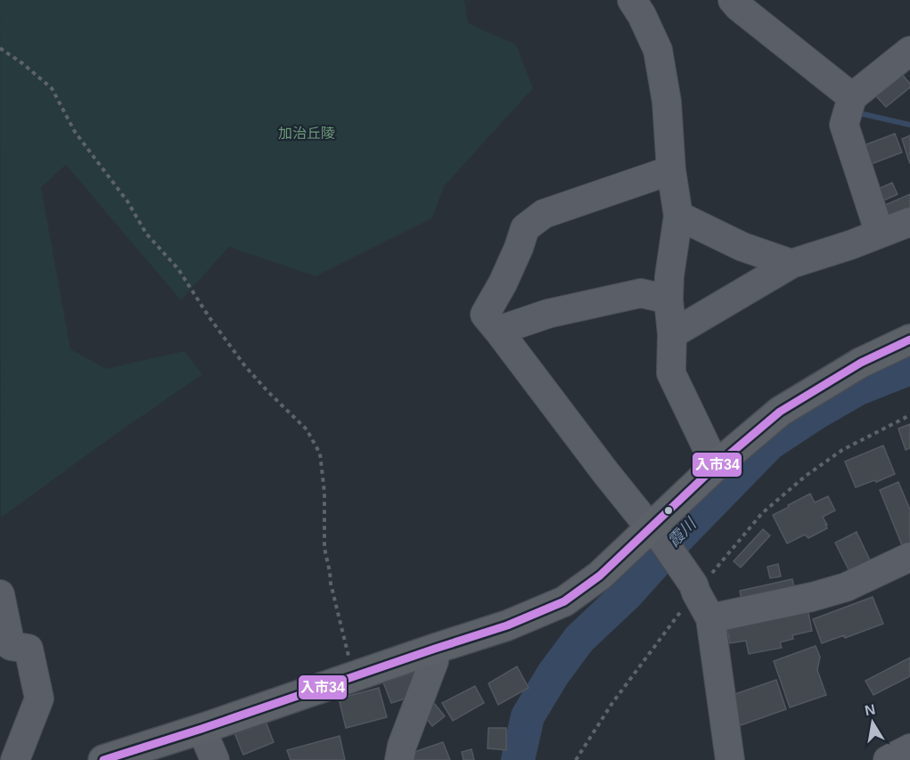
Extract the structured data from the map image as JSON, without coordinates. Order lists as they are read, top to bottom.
{
  "water": ["霞川"],
  "parks": ["加治丘陵"],
  "lines": ["transit line 入市34"],
  "north": "top"
}
